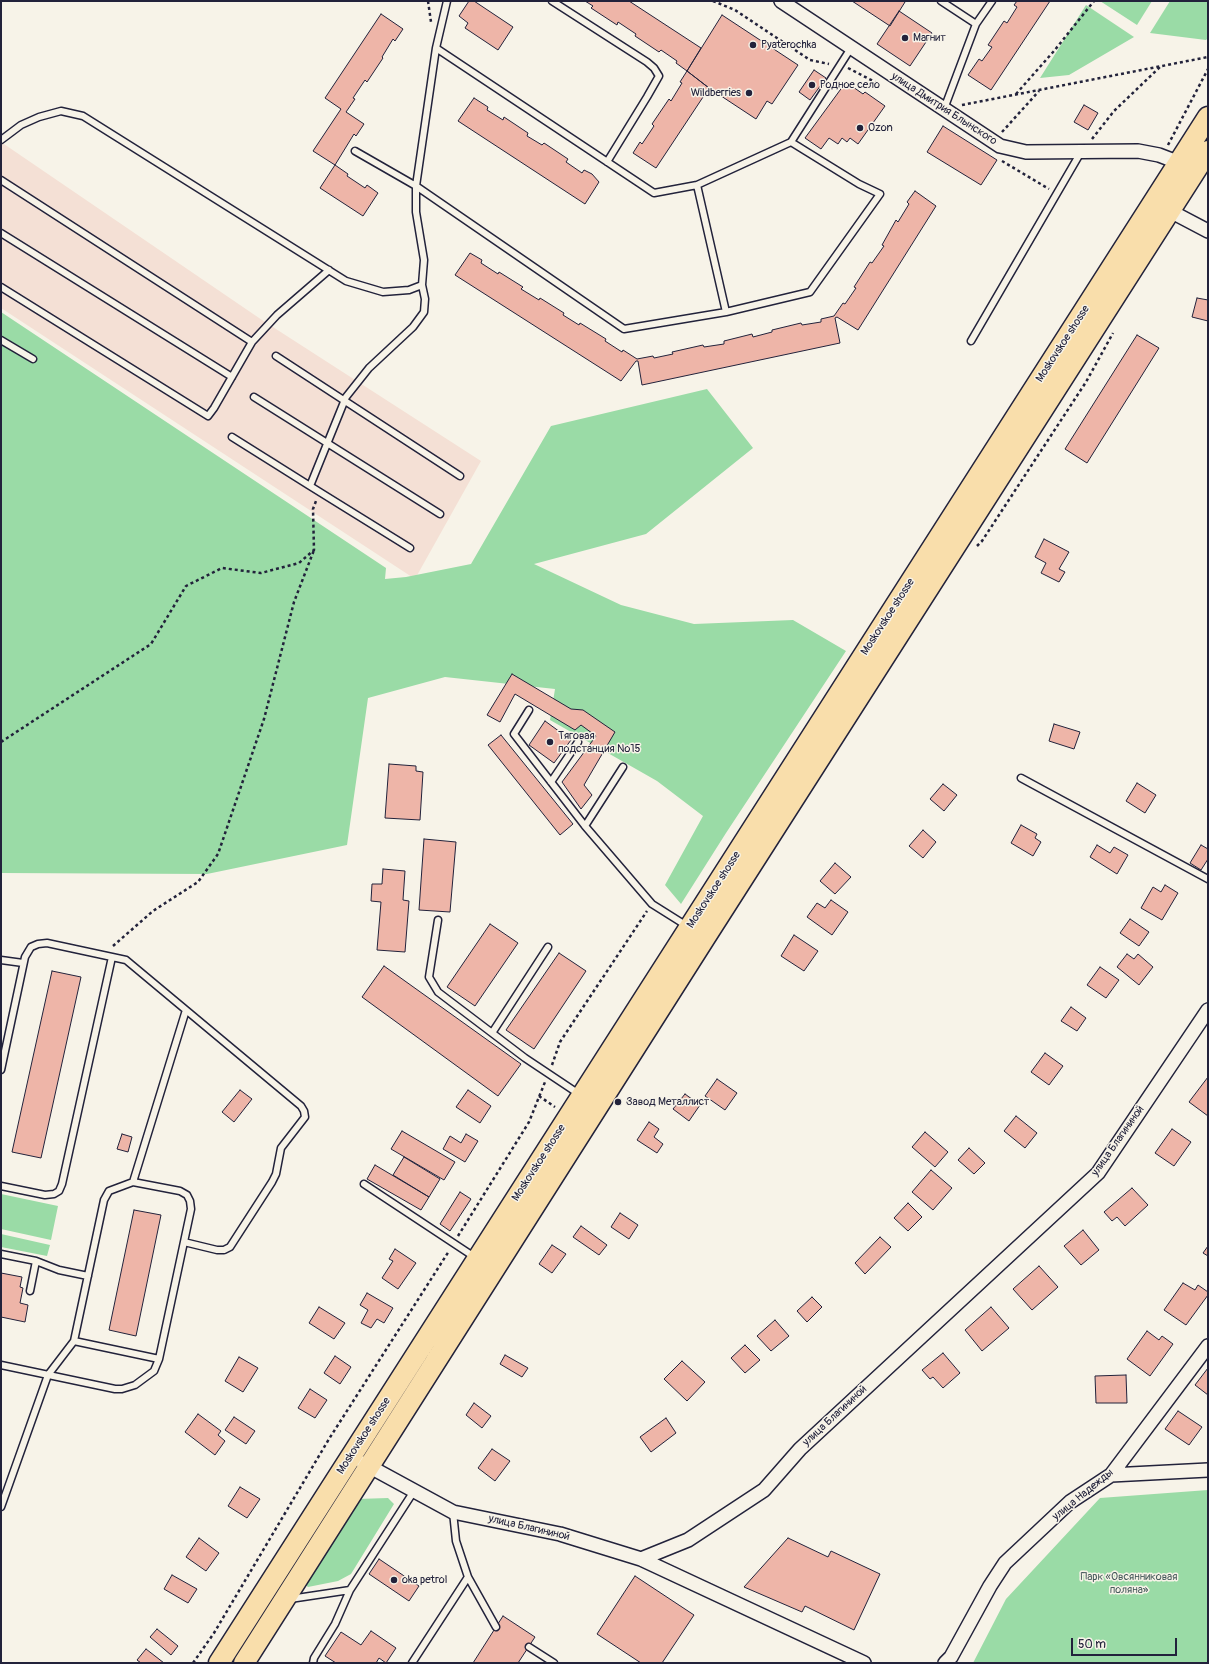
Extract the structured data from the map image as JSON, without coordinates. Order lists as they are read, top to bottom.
{
  "streets": {
    "main road": ["Moskovskoe shosse"],
    "street": ["улица Дмитрия Блынского", "улица Благининой", "улица Надежды"]
  },
  "crossings": [
    ["улица Дмитрия Блынского", "Moskovskoe shosse"],
    ["Moskovskoe shosse", "улица Благининой"]
  ],
  "parks": ["Парк «Овсянниковая поляна»"],
  "places": [
    "Магнит",
    "Pyaterochka",
    "Родное село",
    "Wildberries",
    "Ozon",
    "Тяговая подстанция №15",
    "Завод Металлист",
    "oka petrol"
  ],
  "scale_bar": "50 m"
}
